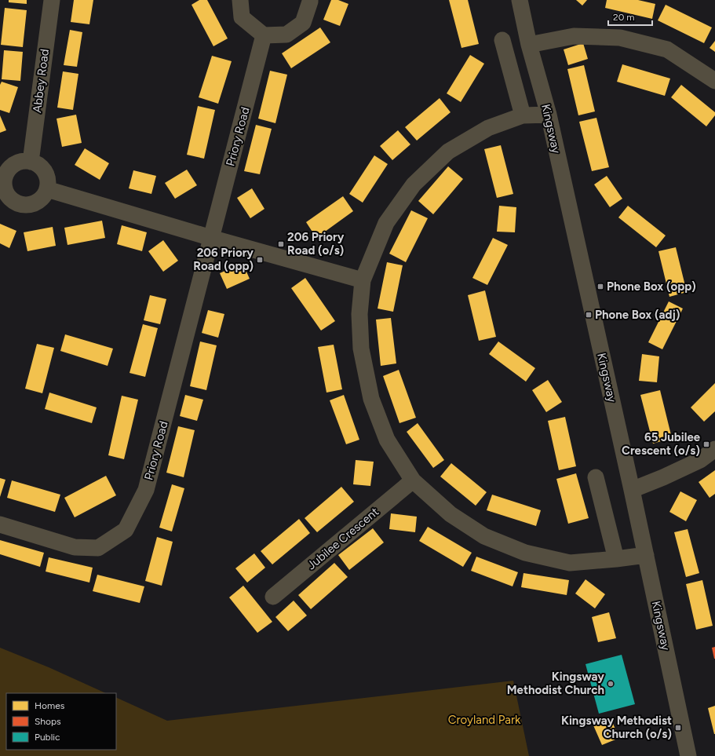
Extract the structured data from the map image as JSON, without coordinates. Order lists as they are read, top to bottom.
{
  "streets": {
    "street": [
      "Abbey Road",
      "Kingsway",
      "Priory Road",
      "Jubilee Crescent"
    ]
  },
  "parks": ["Croyland Park"],
  "places": {
    "transit": [
      "206 Priory Road (o/s)",
      "206 Priory Road (opp)",
      "Phone Box (opp)",
      "Phone Box (adj)",
      "65 Jubilee Crescent (o/s)",
      "Kingsway Methodist Church (o/s)"
    ],
    "other": ["Kingsway Methodist Church"]
  },
  "legend": ["Homes", "Shops", "Public"],
  "scale_bar": "20 m"
}
